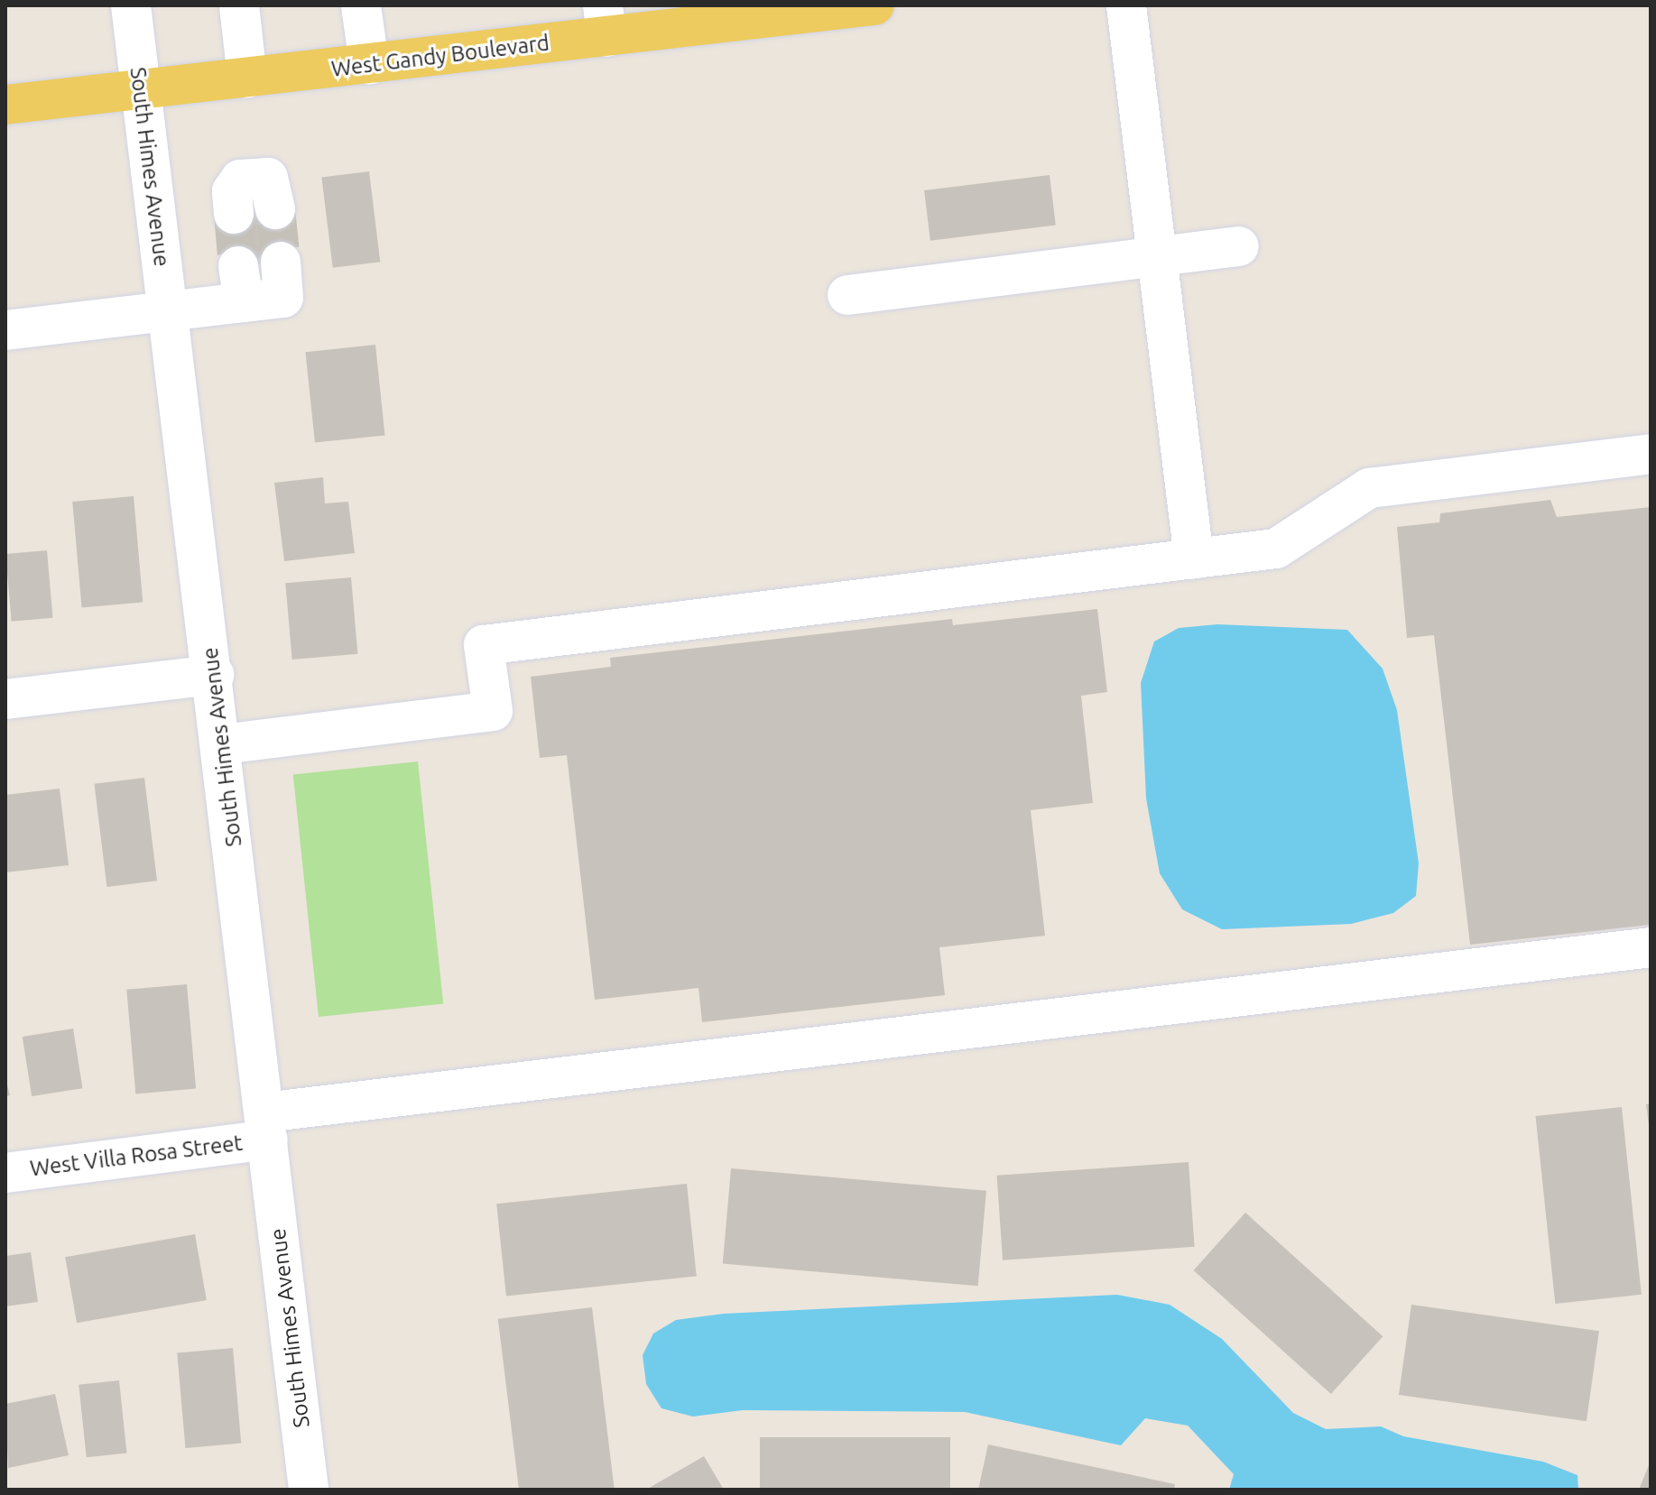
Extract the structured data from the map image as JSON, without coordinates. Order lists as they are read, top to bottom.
{
  "streets": {
    "main road": ["West Gandy Boulevard"],
    "street": ["South Himes Avenue", "West Villa Rosa Street"]
  },
  "crossings": [
    ["West Gandy Boulevard", "South Himes Avenue"],
    ["South Himes Avenue", "West Villa Rosa Street"]
  ]
}
